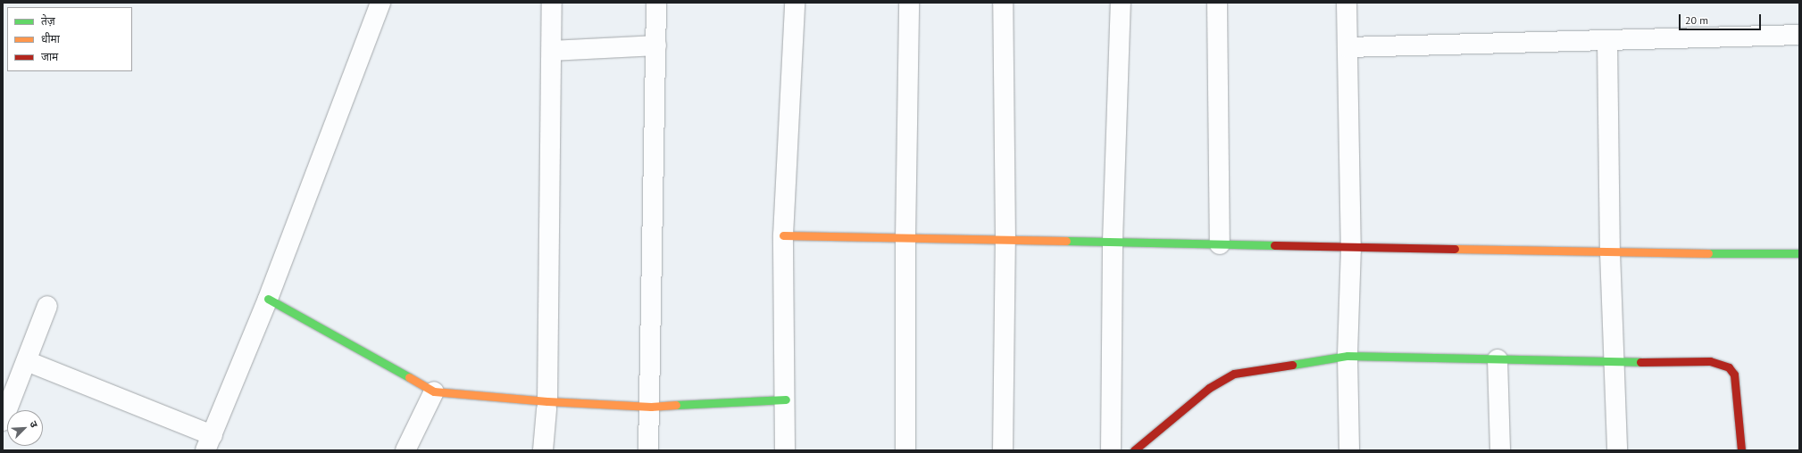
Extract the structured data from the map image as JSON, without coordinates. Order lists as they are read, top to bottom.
{
  "legend": ["तेज़", "धीमा", "जाम"],
  "scale_bar": "20 m",
  "north": "top right"
}
